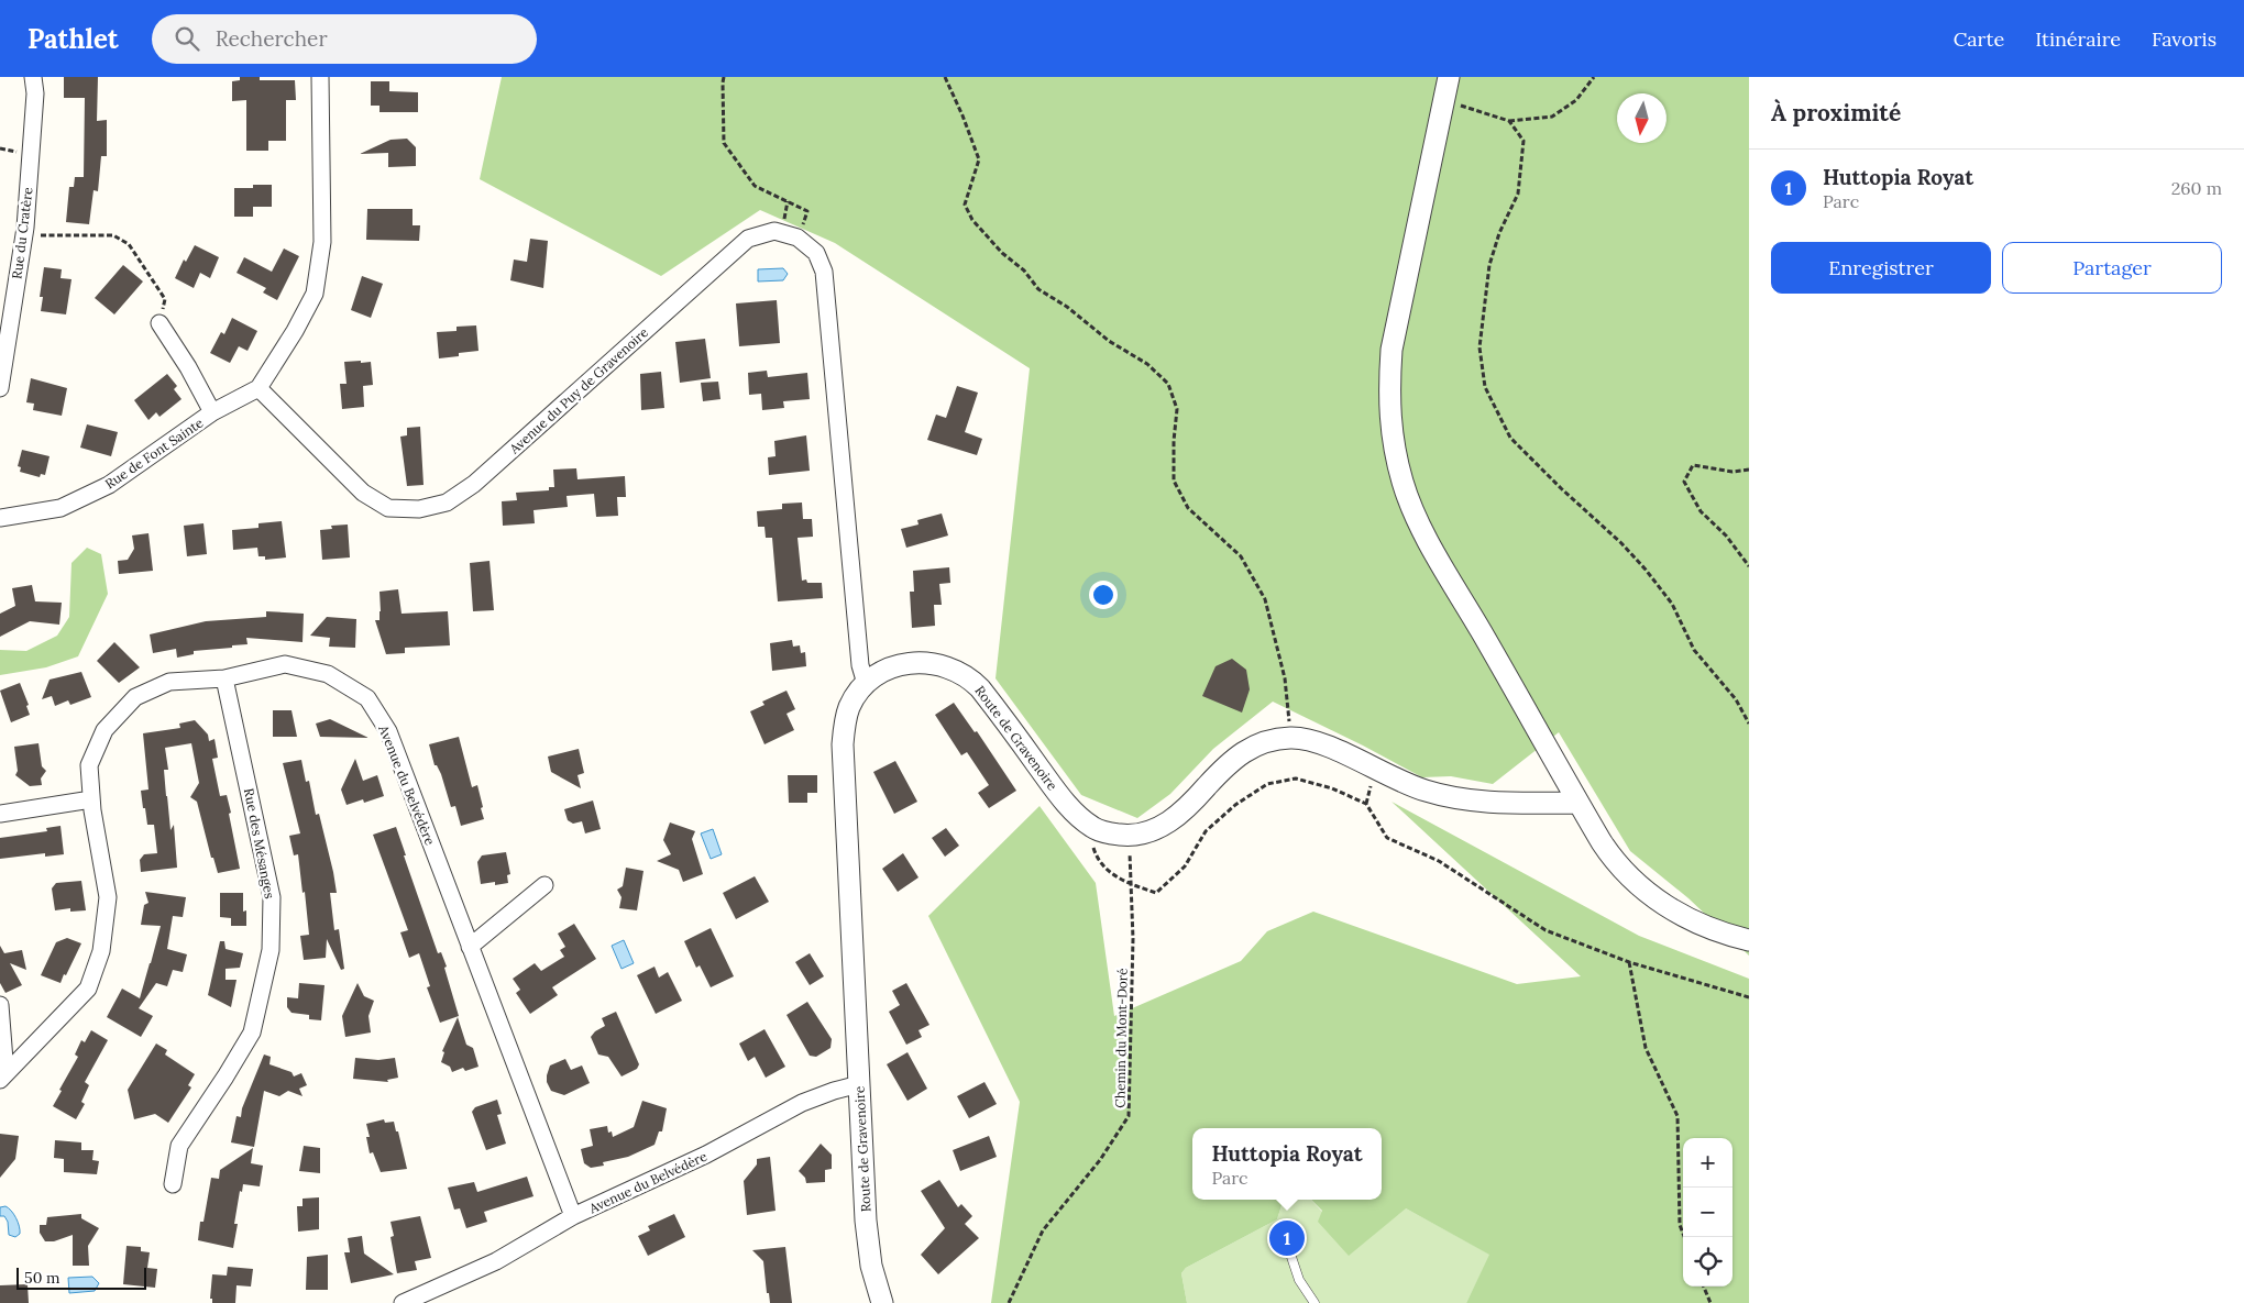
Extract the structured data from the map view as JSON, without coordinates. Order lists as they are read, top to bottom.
{
  "streets": {
    "street": [
      "Rue du Cratère",
      "Avenue du Puy de Gravenoire",
      "Rue de Font Sainte",
      "Route de Gravenoire",
      "Avenue du Belvédère",
      "Rue des Mésanges"
    ],
    "path": ["Chemin du Mont-Doré"]
  },
  "crossings": [
    ["Avenue du Puy de Gravenoire", "Rue de Font Sainte"],
    ["Route de Gravenoire", "Avenue du Belvédère"],
    ["Route de Gravenoire", "Chemin du Mont-Doré"],
    ["Avenue du Belvédère", "Rue des Mésanges"]
  ],
  "scale_bar": "50 m",
  "north": "bottom",
  "page": {
    "header": "Pathlet",
    "search": "Rechercher",
    "nav": ["Carte", "Itinéraire", "Favoris"],
    "heading": "À proximité",
    "list": [
      {
        "mark": "1",
        "name": "Huttopia Royat",
        "note": "Parc",
        "value": "260 m"
      }
    ],
    "buttons": ["Enregistrer", "Partager"],
    "popup": ["Huttopia Royat", "Parc"],
    "map_buttons": ["+", "−"],
    "pins": "1",
    "scale": "50 m"
  }
}
